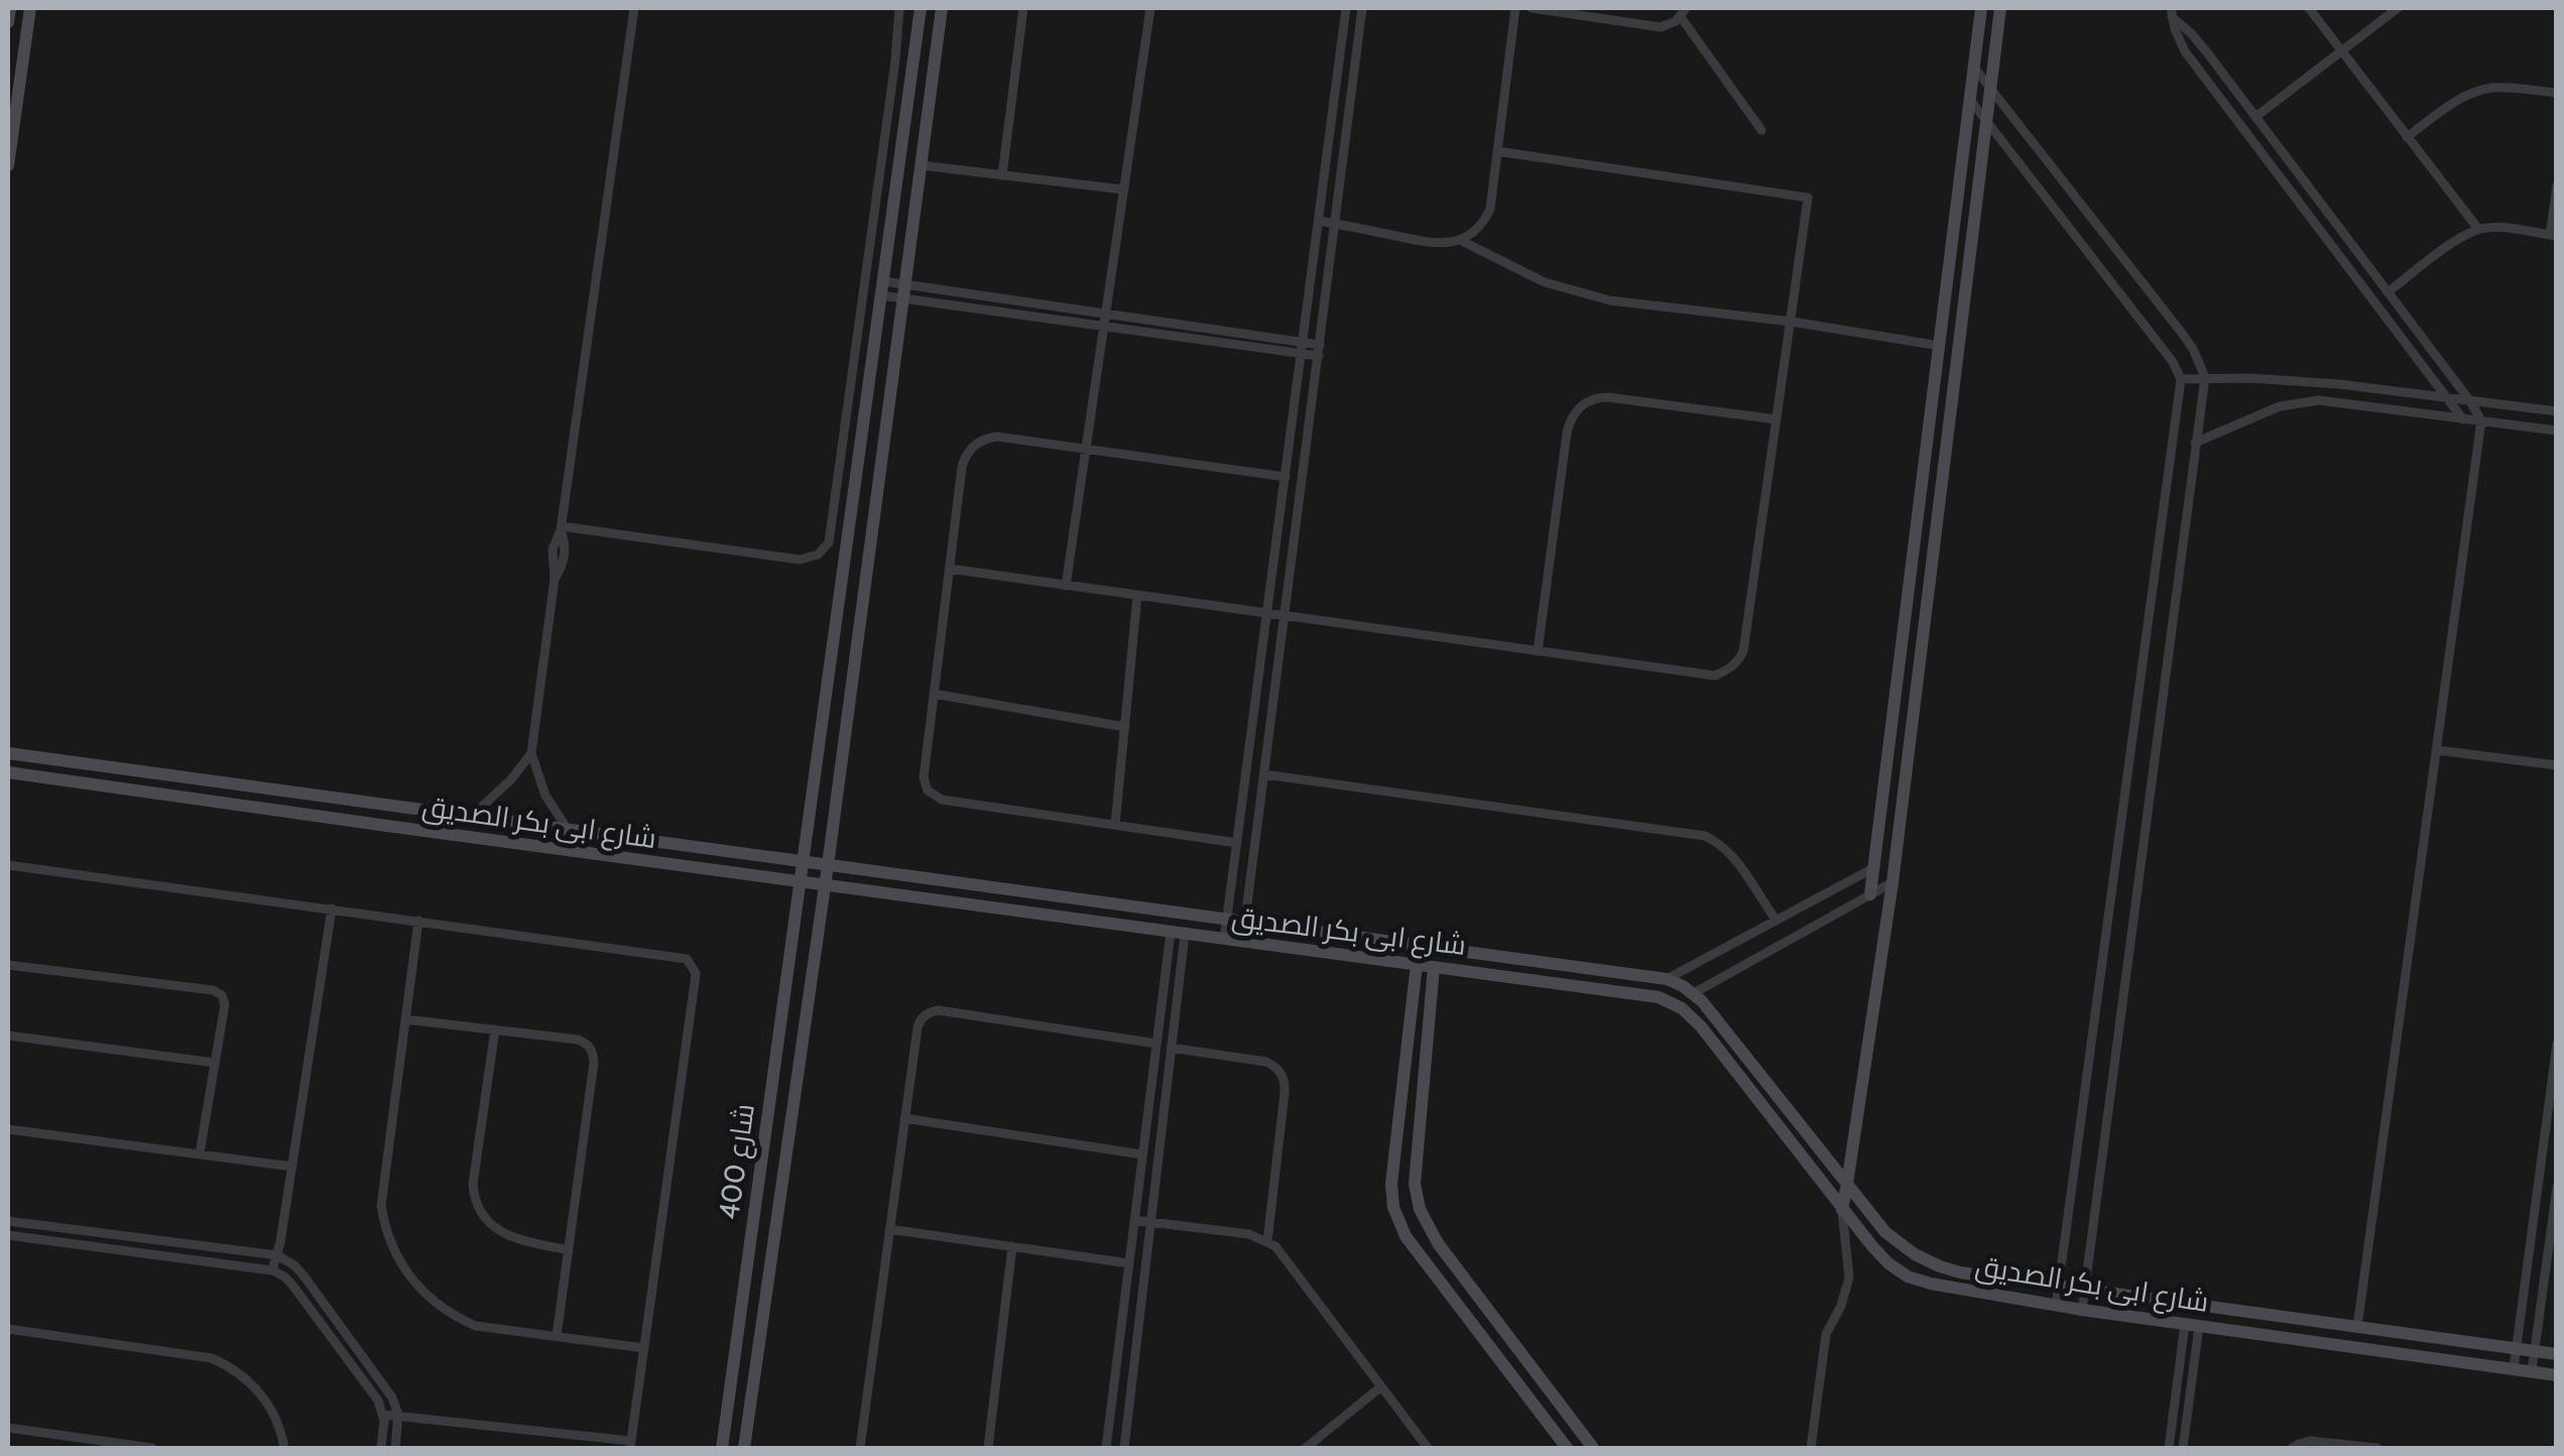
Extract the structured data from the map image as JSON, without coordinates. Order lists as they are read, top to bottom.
{
  "streets": {
    "main road": ["شارع ابى بكر الصديق", "شارع 400"]
  },
  "crossings": [
    ["شارع ابى بكر الصديق", "شارع 400"]
  ]
}
